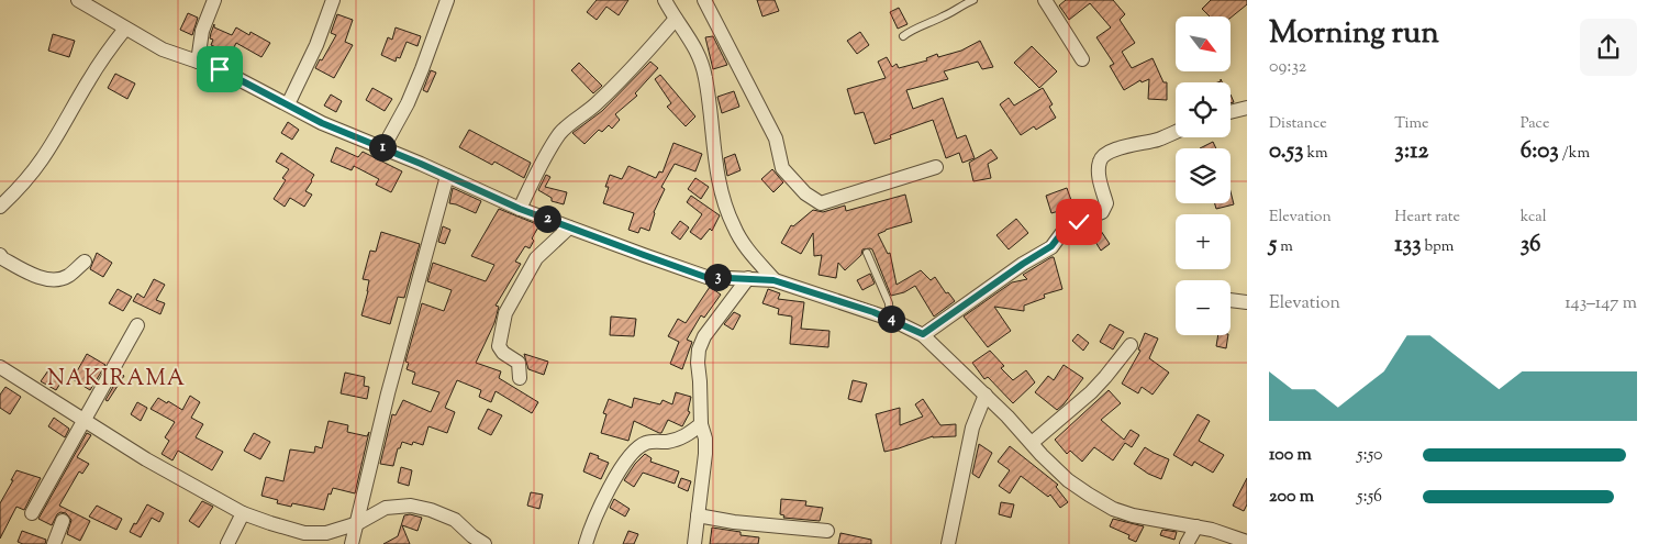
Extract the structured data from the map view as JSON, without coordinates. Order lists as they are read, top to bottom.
{
  "districts": ["NAKIRAMA"],
  "north": "bottom right",
  "page": {
    "heading": ["Morning run", "09:32"],
    "map_buttons": ["+", "−"],
    "stats": [
      ["Distance", "0.53 km"],
      ["Time", "3:12"],
      ["Pace", "6:03 /km"],
      ["Elevation", "5 m"],
      ["Heart rate", "133 bpm"],
      ["kcal", "36"]
    ],
    "pins": [
      "1",
      "2",
      "3",
      "4"
    ],
    "chart": ["Elevation", "143–147 m"],
    "list": [
      {
        "name": "100 m",
        "note": "5:50"
      },
      {
        "name": "200 m",
        "note": "5:56"
      }
    ]
  }
}
